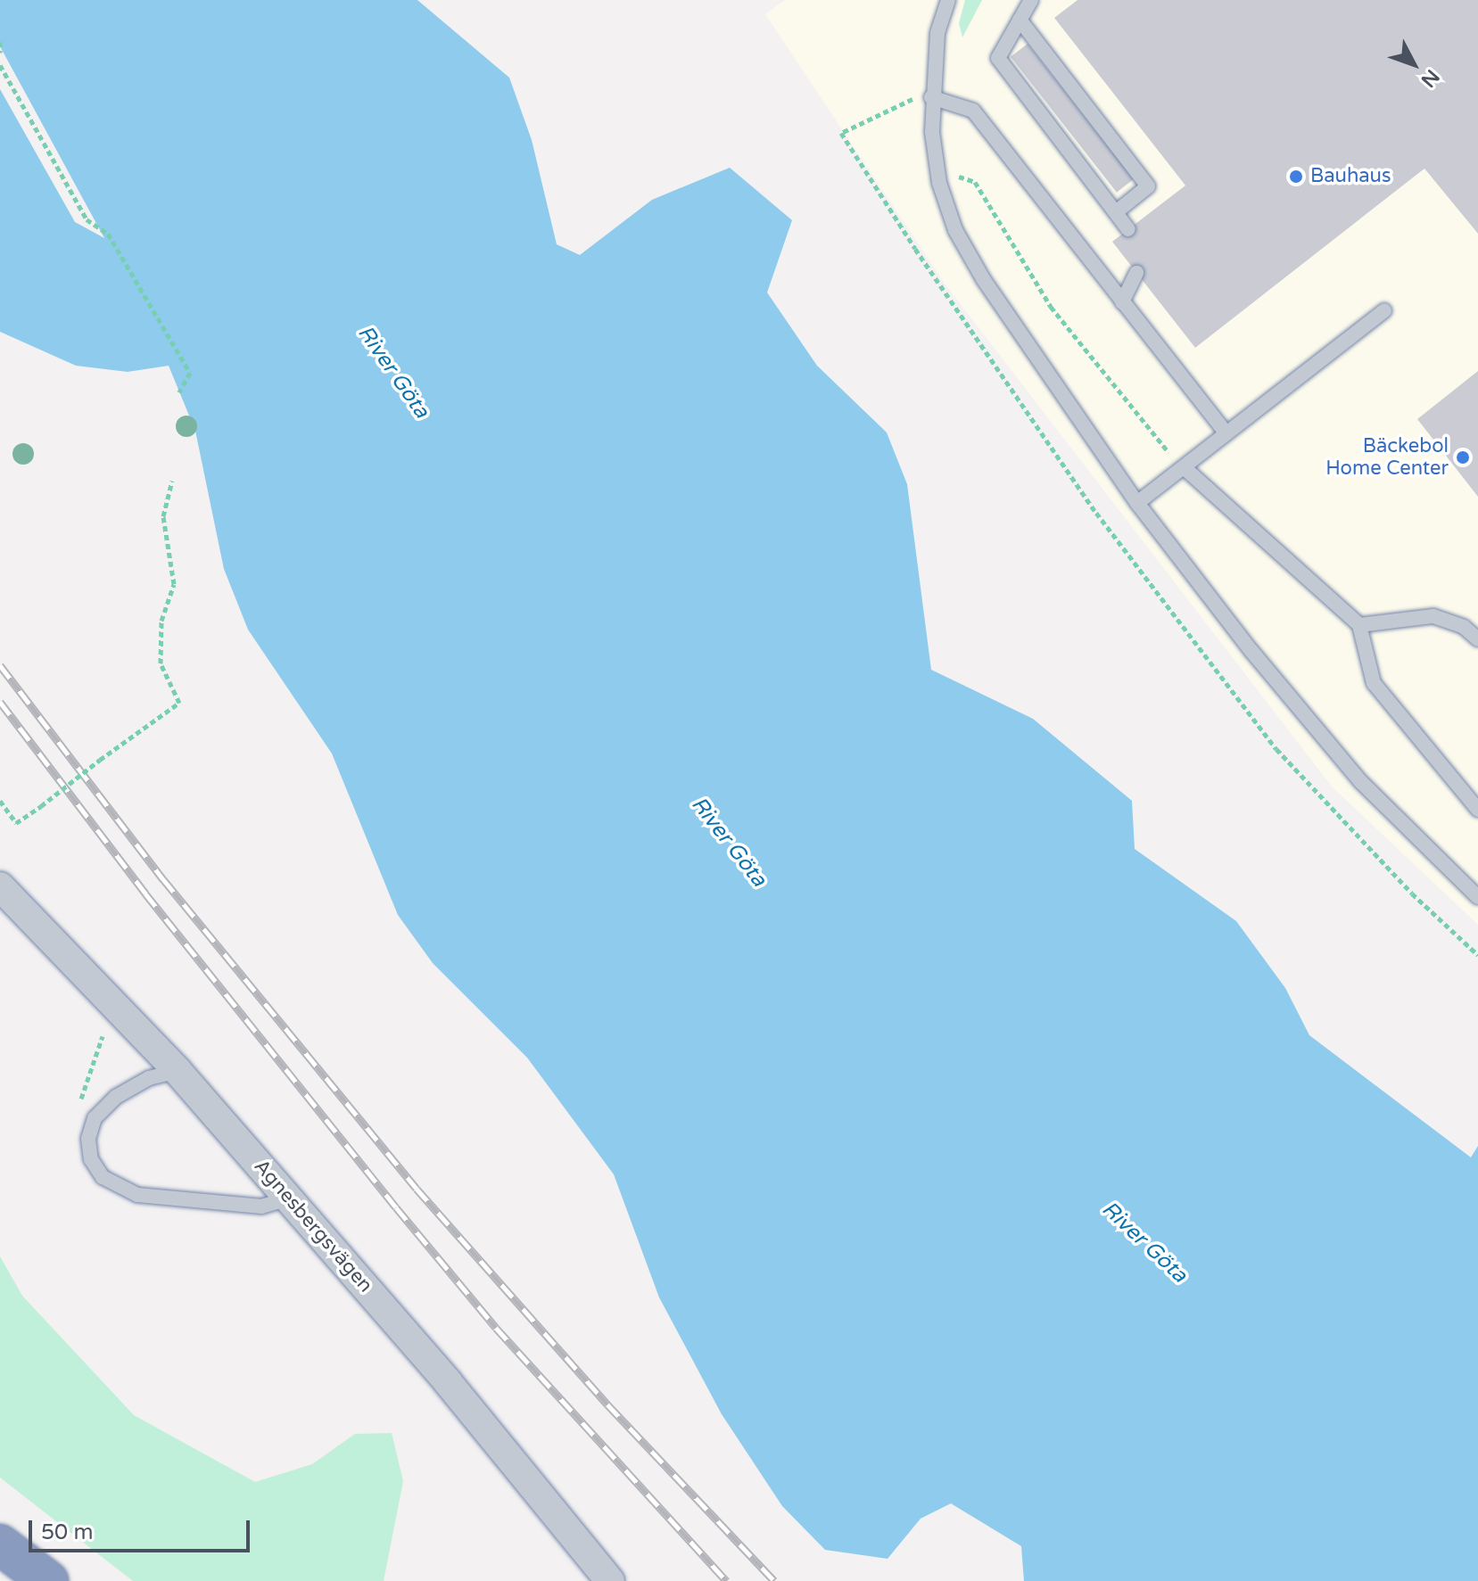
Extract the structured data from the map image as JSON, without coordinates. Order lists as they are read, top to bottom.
{
  "streets": {
    "street": ["Agnesbergsvägen"]
  },
  "water": ["River Göta"],
  "places": ["Bauhaus", "Bäckebol Home Center"],
  "scale_bar": "50 m",
  "north": "bottom right"
}
